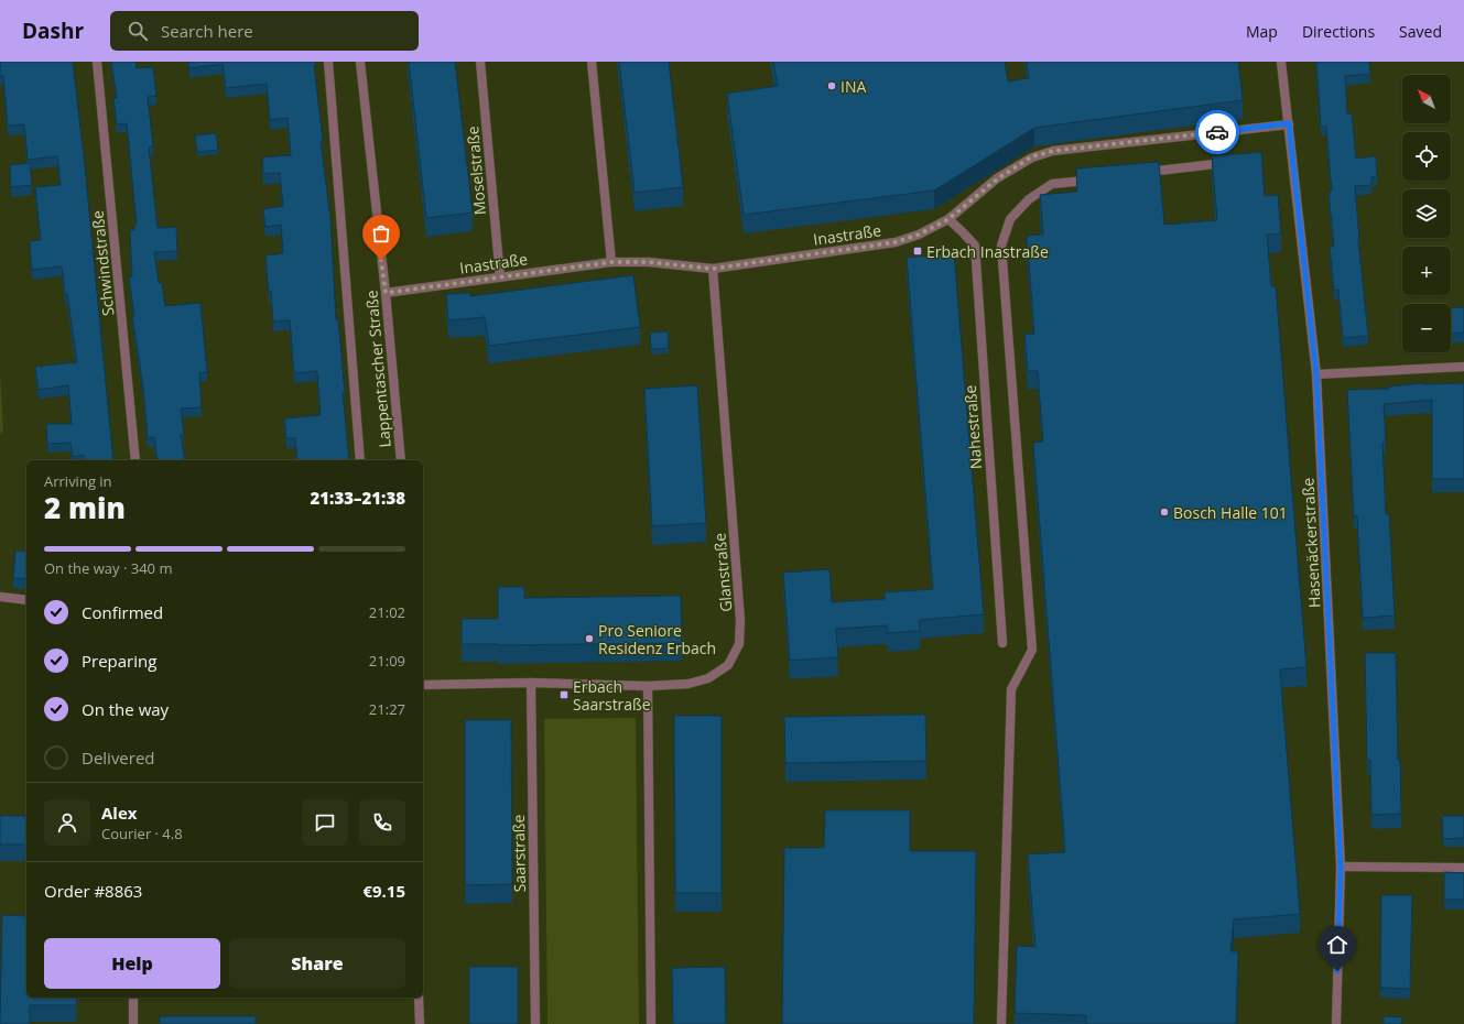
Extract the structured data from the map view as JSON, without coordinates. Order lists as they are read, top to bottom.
{
  "streets": {
    "street": [
      "Moselstraße",
      "Inastraße",
      "Schwindstraße",
      "Lappentascher Straße",
      "Nahestraße",
      "Hasenäckerstraße",
      "Glanstraße",
      "Saarstraße"
    ]
  },
  "crossings": [
    ["Moselstraße", "Inastraße"],
    ["Inastraße", "Lappentascher Straße"],
    ["Inastraße", "Nahestraße"],
    ["Inastraße", "Hasenäckerstraße"],
    ["Inastraße", "Glanstraße"],
    ["Glanstraße", "Saarstraße"]
  ],
  "places": {
    "other": ["INA", "Bosch Halle 101", "Pro Seniore Residenz Erbach"],
    "transit": ["Erbach Inastraße", "Erbach Saarstraße"]
  },
  "north": "top left",
  "page": {
    "header": "Dashr",
    "search": "Search here",
    "nav": ["Map", "Directions", "Saved"],
    "map_buttons": ["+", "−"],
    "heading": ["2 min", "Arriving in", "21:33–21:38"],
    "panel": [
      "Alex",
      "Courier · 4.8",
      "Order #8863",
      "€9.15"
    ],
    "bar": "On the way · 340 m",
    "list": [
      ["Confirmed", "21:02"],
      ["Preparing", "21:09"],
      ["On the way", "21:27"],
      "Delivered"
    ],
    "buttons": ["Help", "Share"]
  }
}
